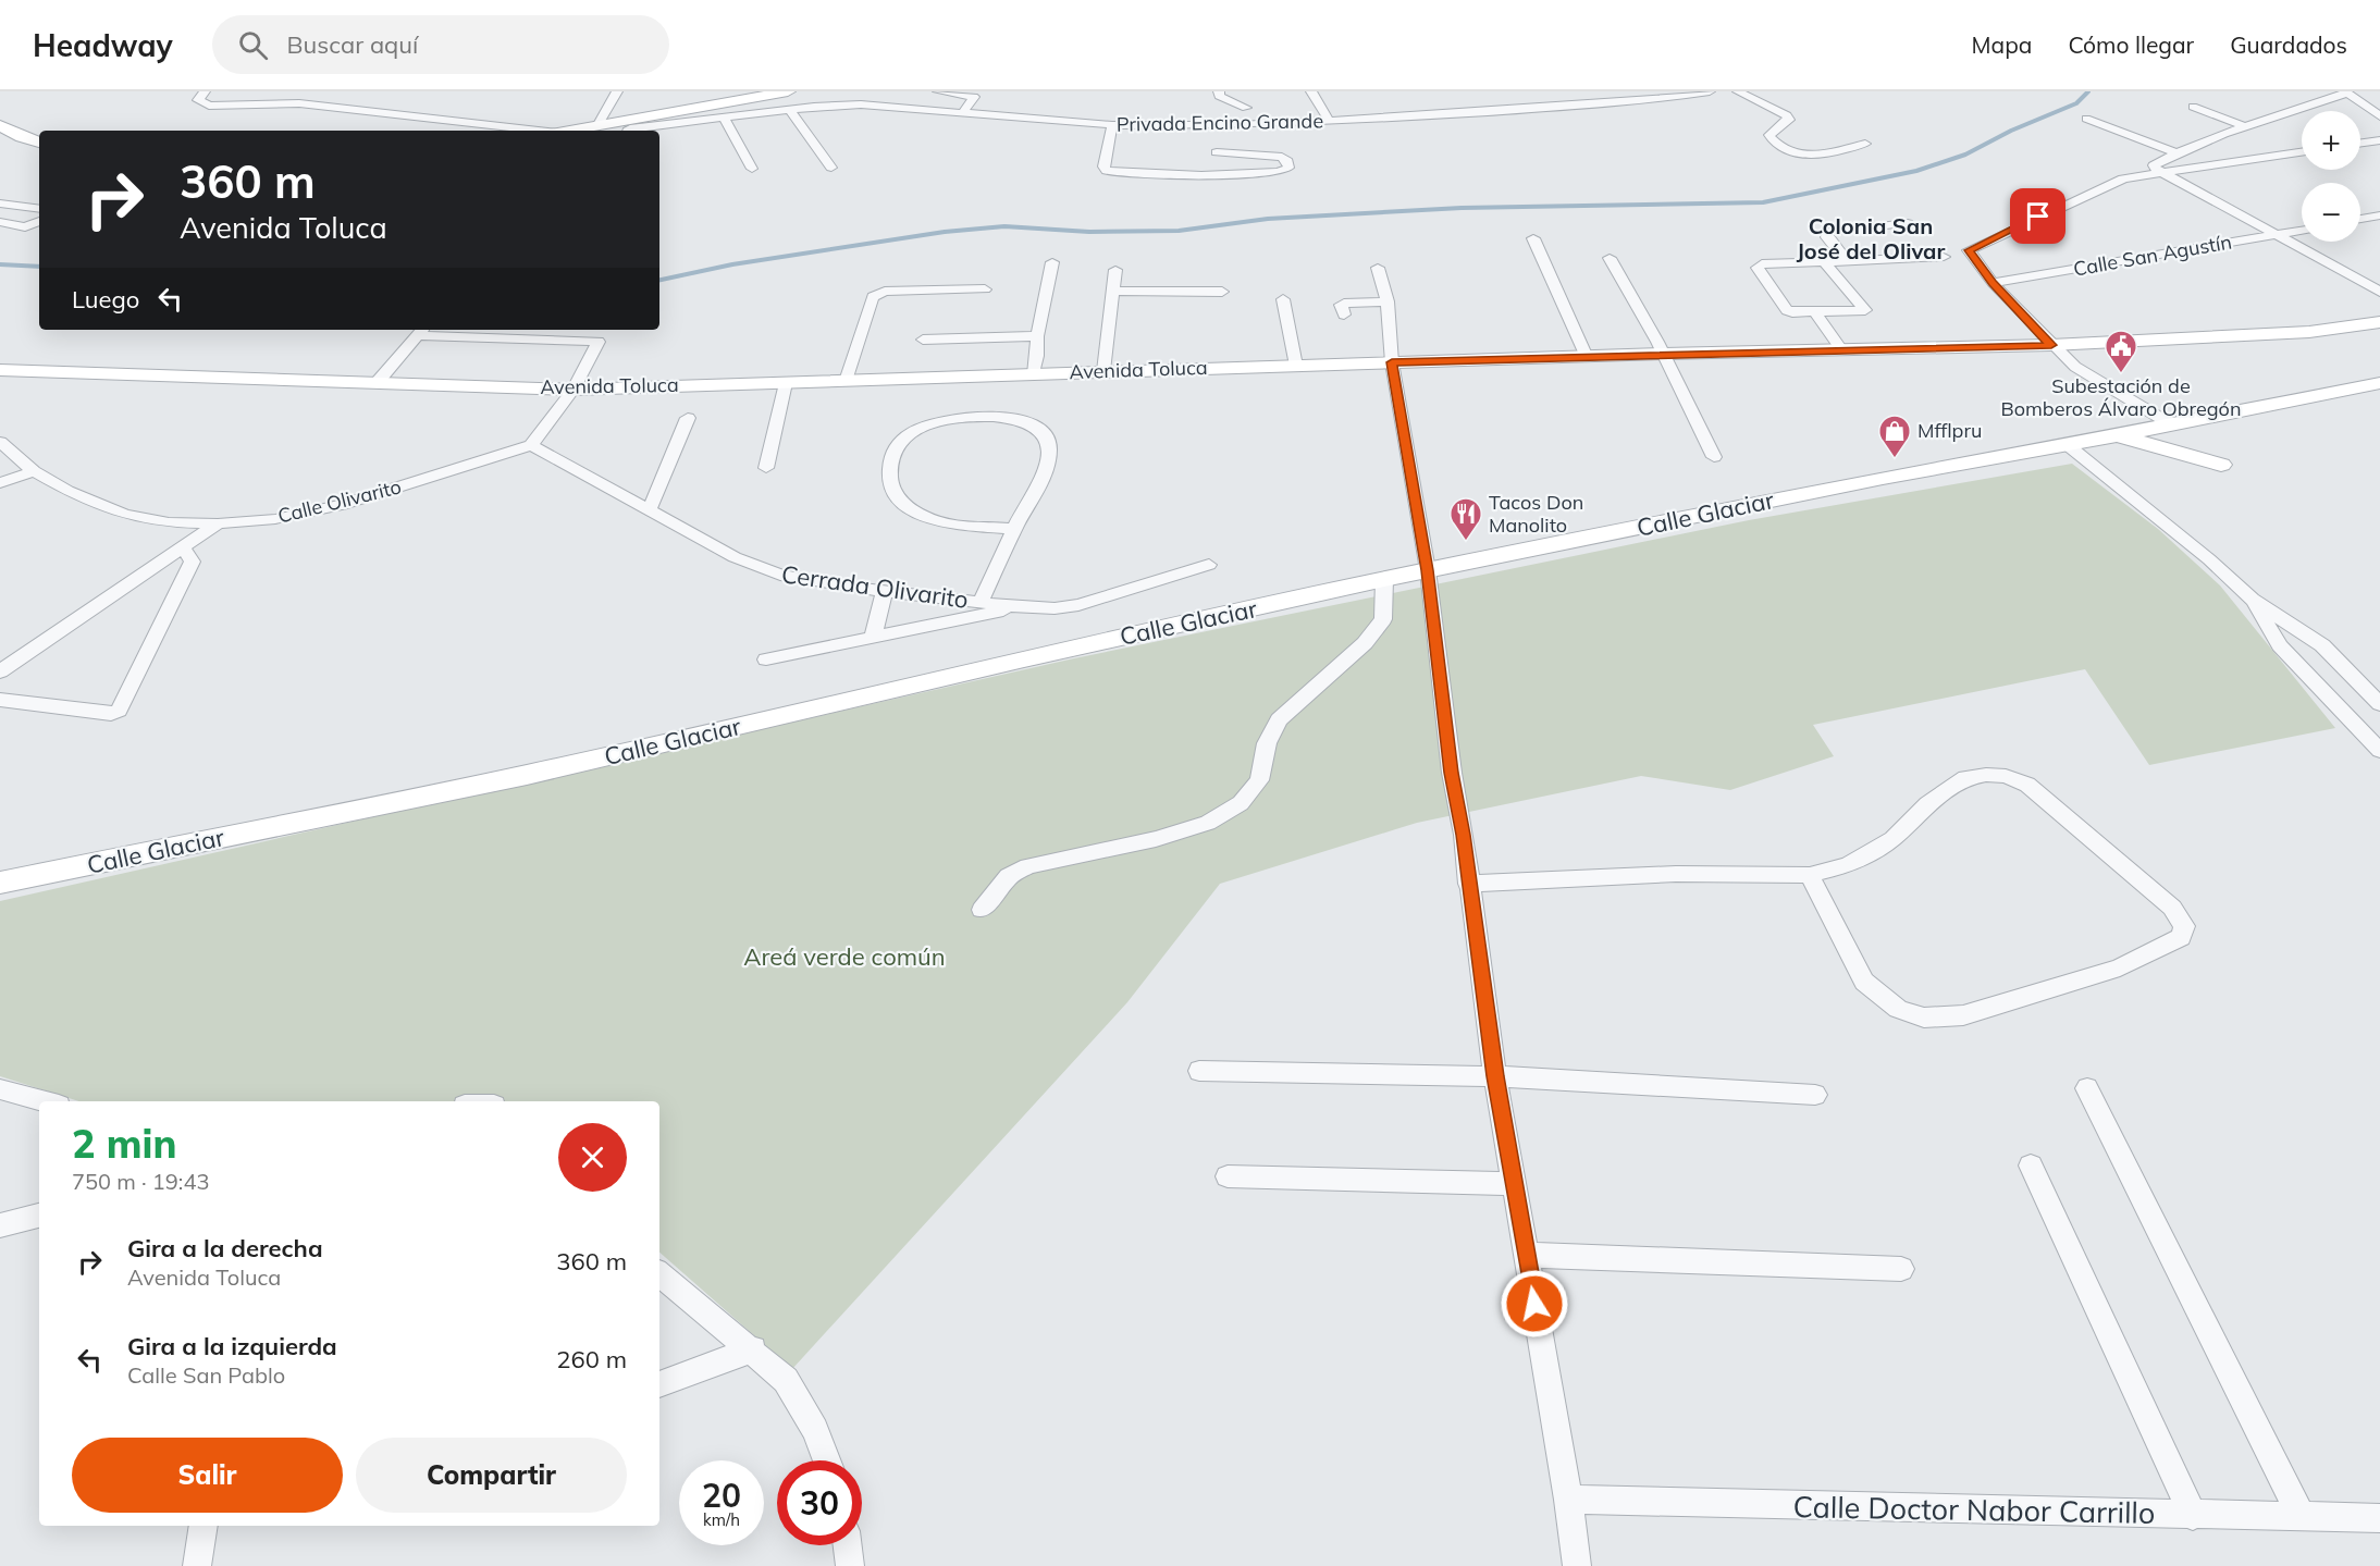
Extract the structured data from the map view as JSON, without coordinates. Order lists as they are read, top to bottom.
{
  "streets": {
    "street": [
      "Privada Encino Grande",
      "Calle San Agustín",
      "Avenida Toluca",
      "Calle Olivarito",
      "Calle Glaciar",
      "Cerrada Olivarito",
      "Calle Doctor Nabor Carrillo"
    ]
  },
  "crossings": [
    ["Calle Olivarito", "Cerrada Olivarito"]
  ],
  "districts": ["Colonia San José del Olivar"],
  "parks": ["Areá verde común"],
  "places": {
    "public building": ["Subestación de Bomberos Álvaro Obregón"],
    "shop": ["Mfflpru"],
    "restaurant": ["Tacos Don Manolito"]
  },
  "page": {
    "header": "Headway",
    "search": "Buscar aquí",
    "nav": ["Mapa", "Cómo llegar", "Guardados"],
    "map_buttons": ["+", "−"],
    "turn": ["360 m", "Avenida Toluca"],
    "then": "Luego",
    "heading": ["2 min", "750 m · 19:43"],
    "list": [
      {
        "name": "Gira a la derecha",
        "note": "Avenida Toluca",
        "value": "360 m"
      },
      {
        "name": "Gira a la izquierda",
        "note": "Calle San Pablo",
        "value": "260 m"
      }
    ],
    "buttons": ["Salir", "Compartir"],
    "speed": "20 km/h",
    "limit": "30"
  }
}
